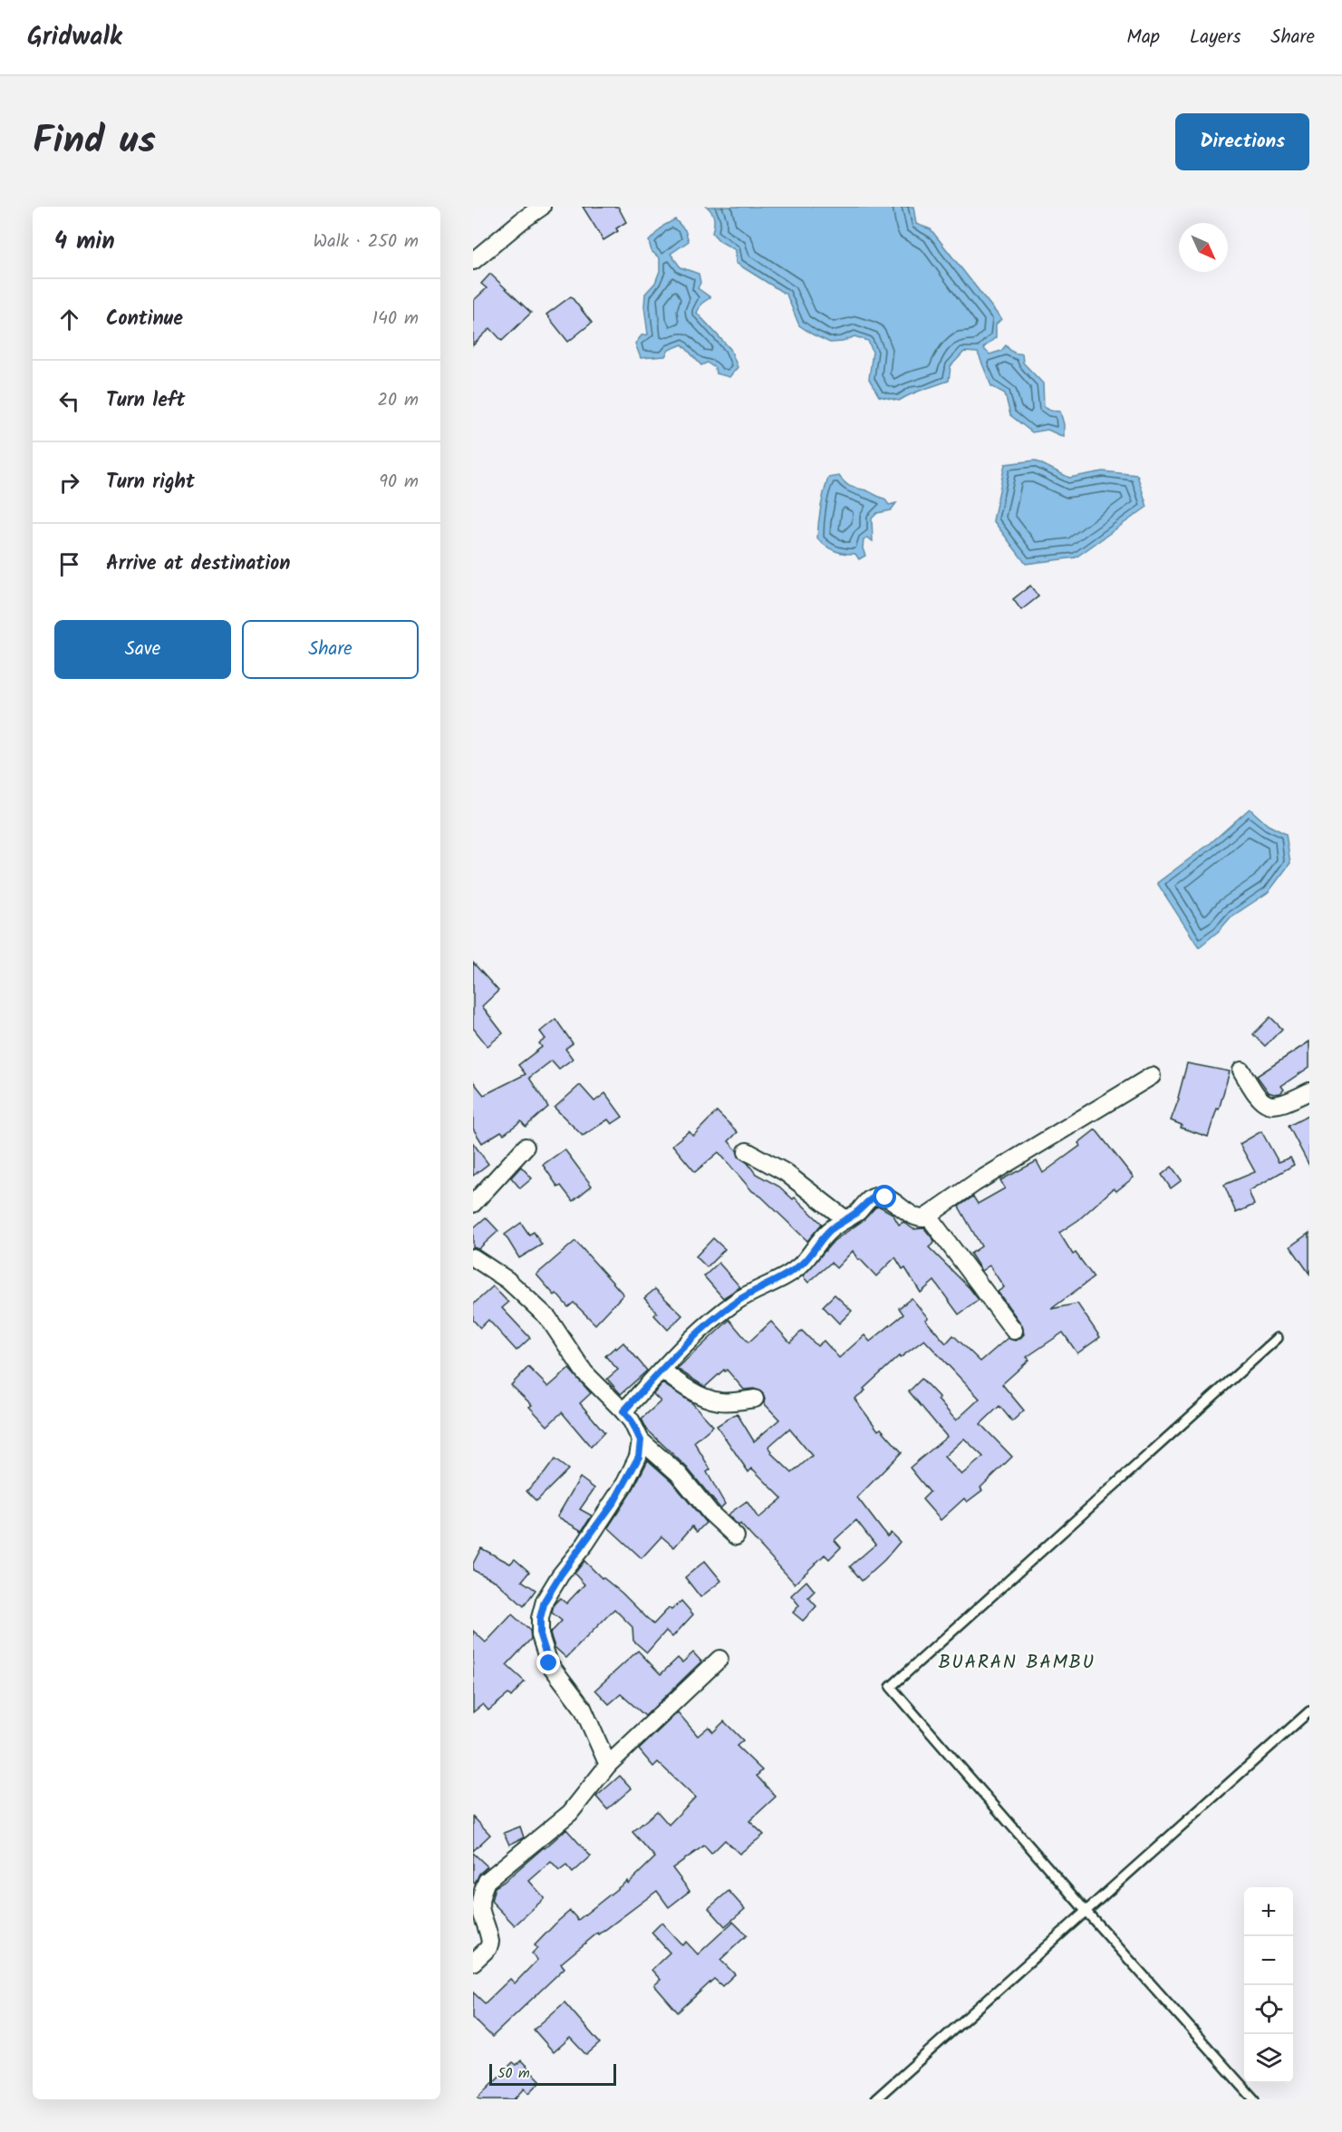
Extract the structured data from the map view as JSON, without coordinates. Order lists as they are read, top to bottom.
{
  "districts": ["BUARAN BAMBU"],
  "scale_bar": "50 m",
  "north": "bottom right",
  "page": {
    "header": "Gridwalk",
    "nav": ["Map", "Layers", "Share"],
    "title": "Find us",
    "buttons": [
      "Directions",
      ["Save", "Share"]
    ],
    "heading": ["4 min", "Walk · 250 m"],
    "list": [
      ["Continue", "140 m"],
      ["Turn left", "20 m"],
      ["Turn right", "90 m"],
      "Arrive at destination"
    ],
    "map_buttons": ["+", "−"],
    "scale": "50 m"
  }
}
